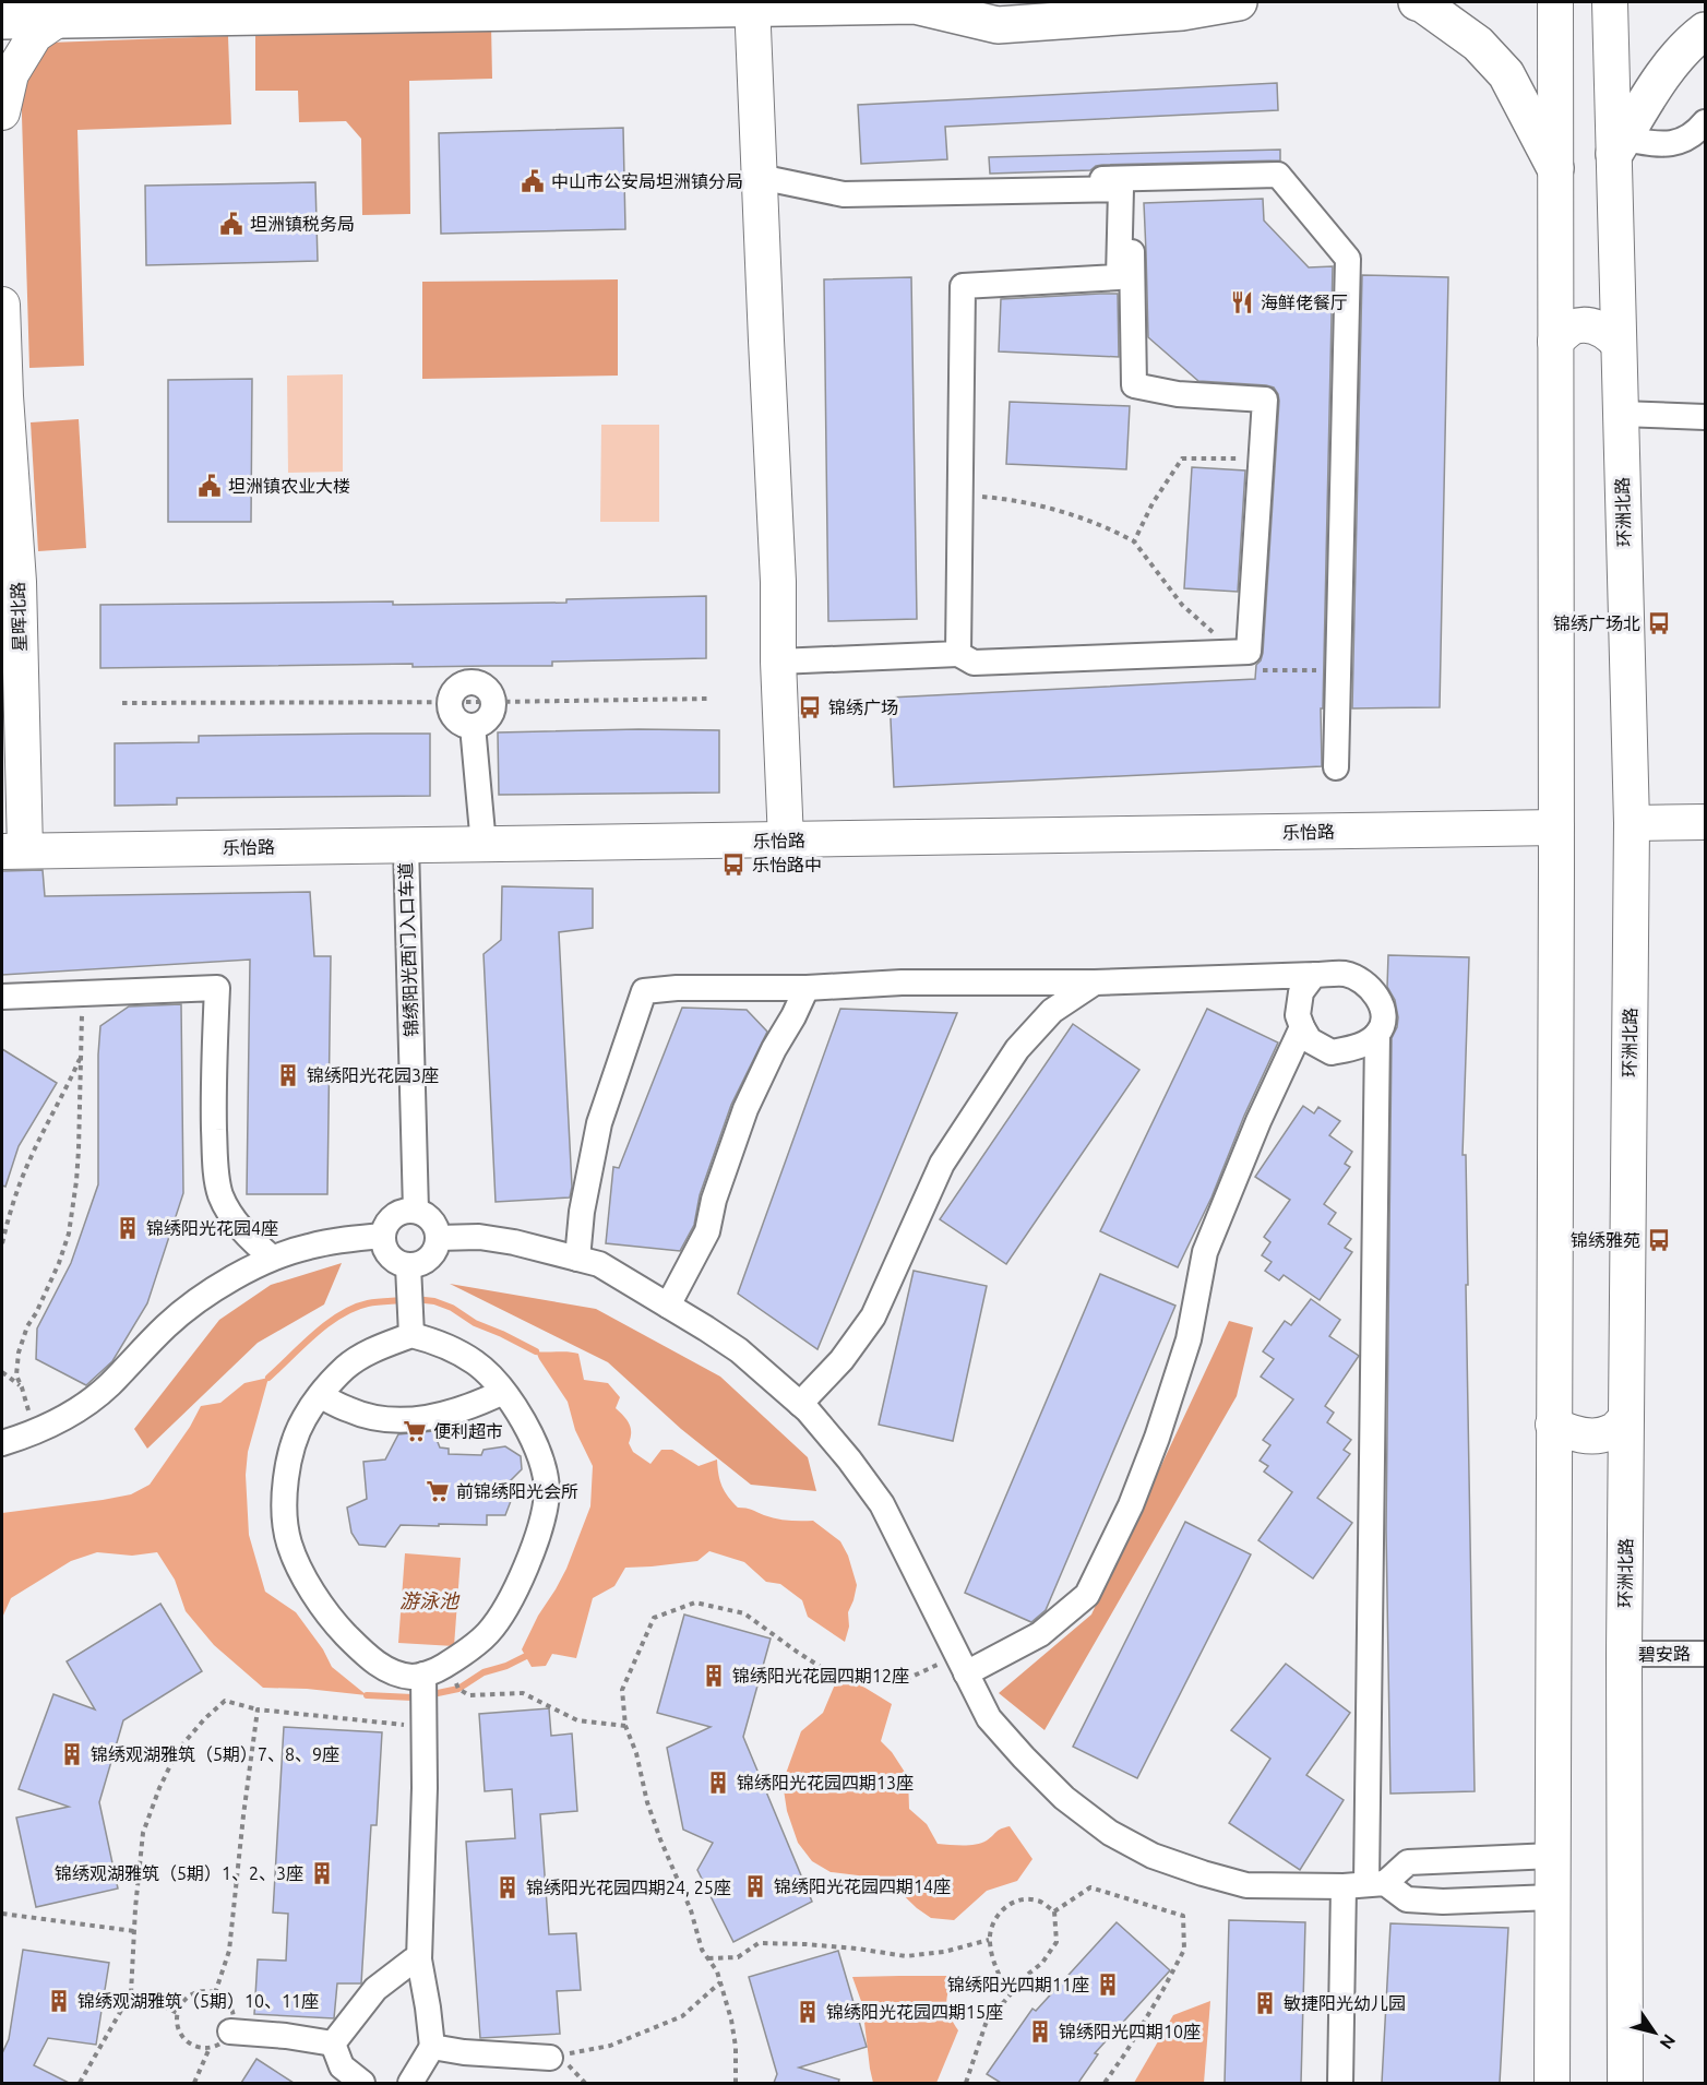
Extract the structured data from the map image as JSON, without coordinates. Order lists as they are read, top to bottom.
{
  "streets": {
    "main road": ["环洲北路", "星晖北路", "乐怡路"],
    "street": ["锦绣阳光西门入口车道", "碧安路"]
  },
  "crossings": [
    ["环洲北路", "碧安路"],
    ["星晖北路", "乐怡路"],
    ["乐怡路", "锦绣阳光西门入口车道"]
  ],
  "water": ["游泳池"],
  "places": {
    "public building": ["中山市公安局坦洲镇分局", "坦洲镇税务局", "坦洲镇农业大楼"],
    "restaurant": ["海鲜佬餐厅"],
    "bus stop": [
      "锦绣广场北",
      "锦绣广场",
      "乐怡路中",
      "锦绣雅苑"
    ],
    "building": [
      "锦绣阳光花园3座",
      "锦绣阳光花园4座",
      "锦绣阳光花园四期12座",
      "锦绣观湖雅筑（5期）7、8、9座",
      "锦绣阳光花园四期13座",
      "锦绣观湖雅筑（5期）1、2、3座",
      "锦绣阳光花园四期14座",
      "锦绣阳光花园四期24, 25座",
      "锦绣阳光四期11座",
      "锦绣观湖雅筑（5期）10、11座",
      "敏捷阳光幼儿园",
      "锦绣阳光花园四期15座",
      "锦绣阳光四期10座"
    ],
    "supermarket": ["便利超市", "前锦绣阳光会所"]
  },
  "north": "bottom right"
}
